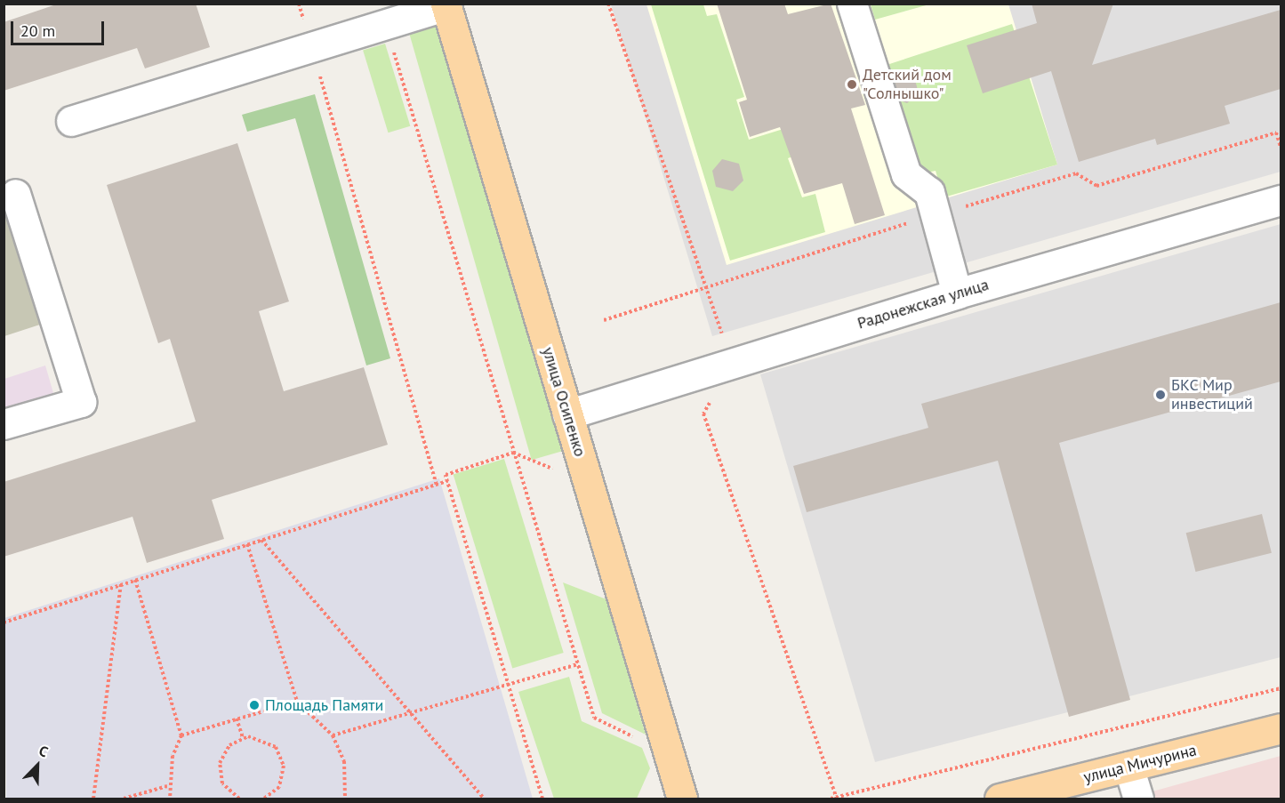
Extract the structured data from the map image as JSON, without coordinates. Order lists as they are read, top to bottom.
{
  "streets": {
    "main road": ["улица Осипенко", "улица Мичурина"],
    "street": ["Радонежская улица"]
  },
  "crossings": [
    ["Радонежская улица", "улица Осипенко"]
  ],
  "places": ["Детский дом \"Солнышко\"", "БКС Мир инвестиций", "Площадь Памяти"],
  "scale_bar": "20 m",
  "north": "top right"
}
